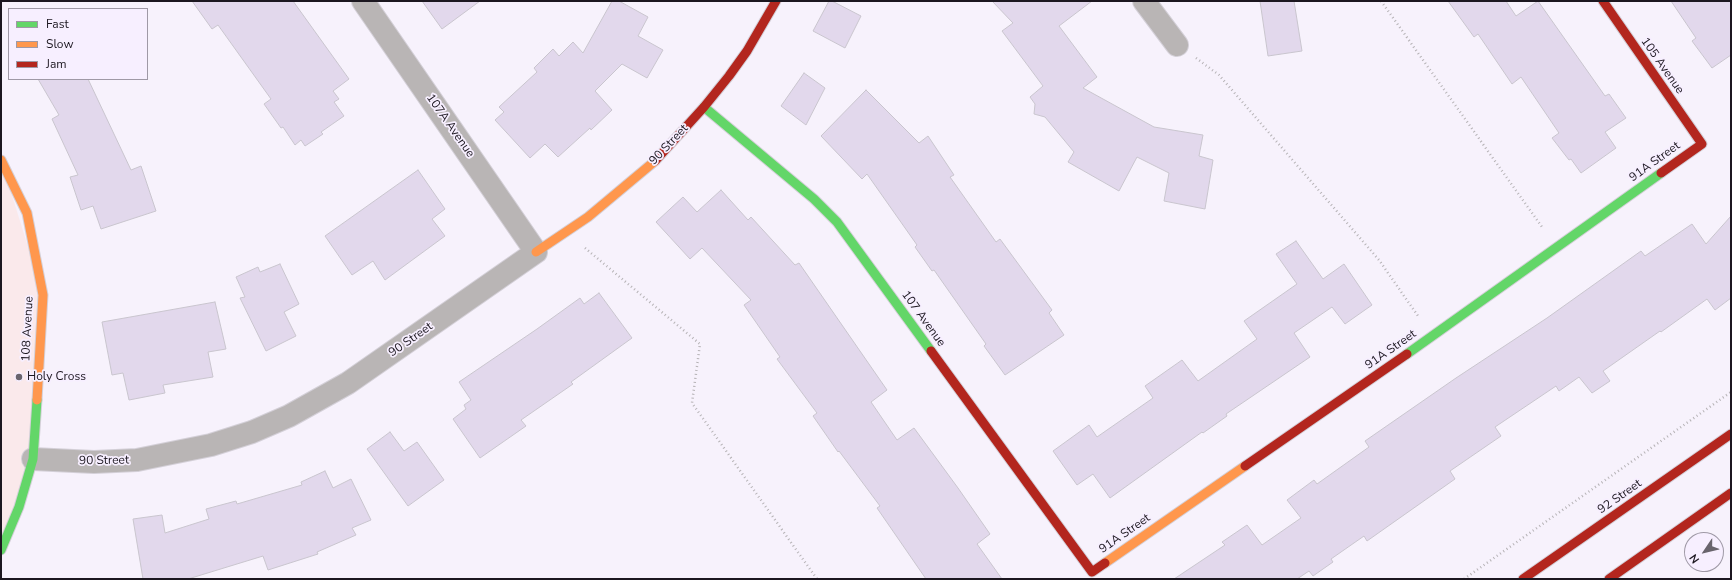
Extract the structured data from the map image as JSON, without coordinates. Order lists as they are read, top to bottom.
{
  "streets": {
    "street": [
      "105 Avenue",
      "107A Avenue",
      "90 Street",
      "91A Street",
      "107 Avenue",
      "108 Avenue",
      "92 Street"
    ]
  },
  "crossings": [
    ["105 Avenue", "91A Street"],
    ["107A Avenue", "90 Street"],
    ["90 Street", "107 Avenue"],
    ["90 Street", "108 Avenue"],
    ["91A Street", "107 Avenue"]
  ],
  "places": ["Holy Cross"],
  "legend": ["Fast", "Slow", "Jam"],
  "north": "bottom left"
}
